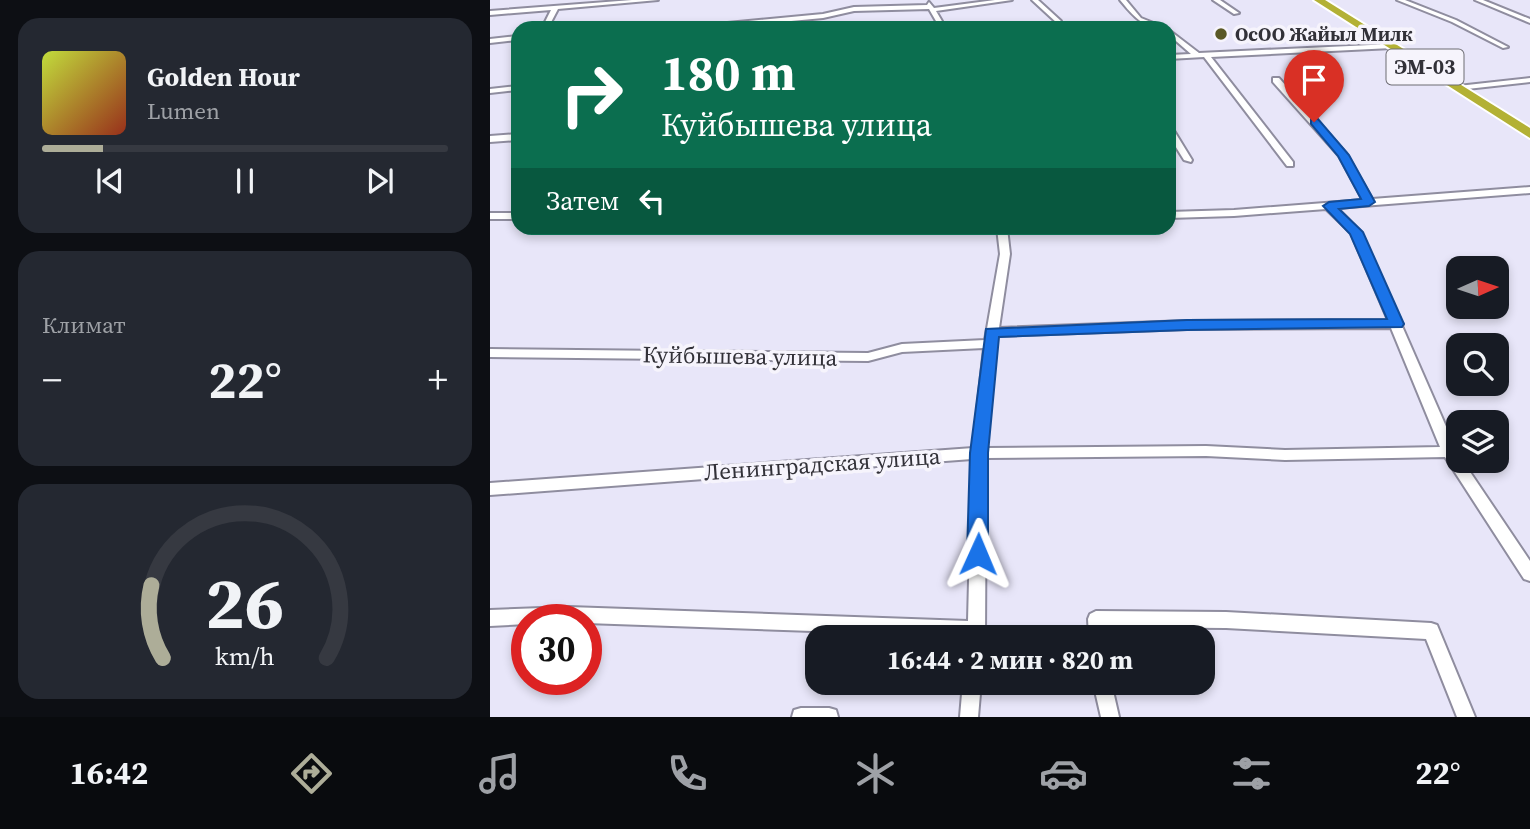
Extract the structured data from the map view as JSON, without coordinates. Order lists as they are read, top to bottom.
{
  "streets": {
    "highway": ["ЭМ-03"],
    "street": ["Куйбышева улица", "Ленинградская улица"]
  },
  "places": ["ОсОО Жайыл Милк"],
  "north": "right",
  "page": {
    "turn": ["180 m", "Куйбышева улица"],
    "song": ["Golden Hour", "Lumen"],
    "then": "Затем",
    "tile": "Климат",
    "heat": ["−", "22°", "+"],
    "limit": "30",
    "trip": "16:44 · 2 мин · 820 m",
    "tabs": ["16:42", "22°"],
    "gauge": ["26", "km/h"]
  }
}
